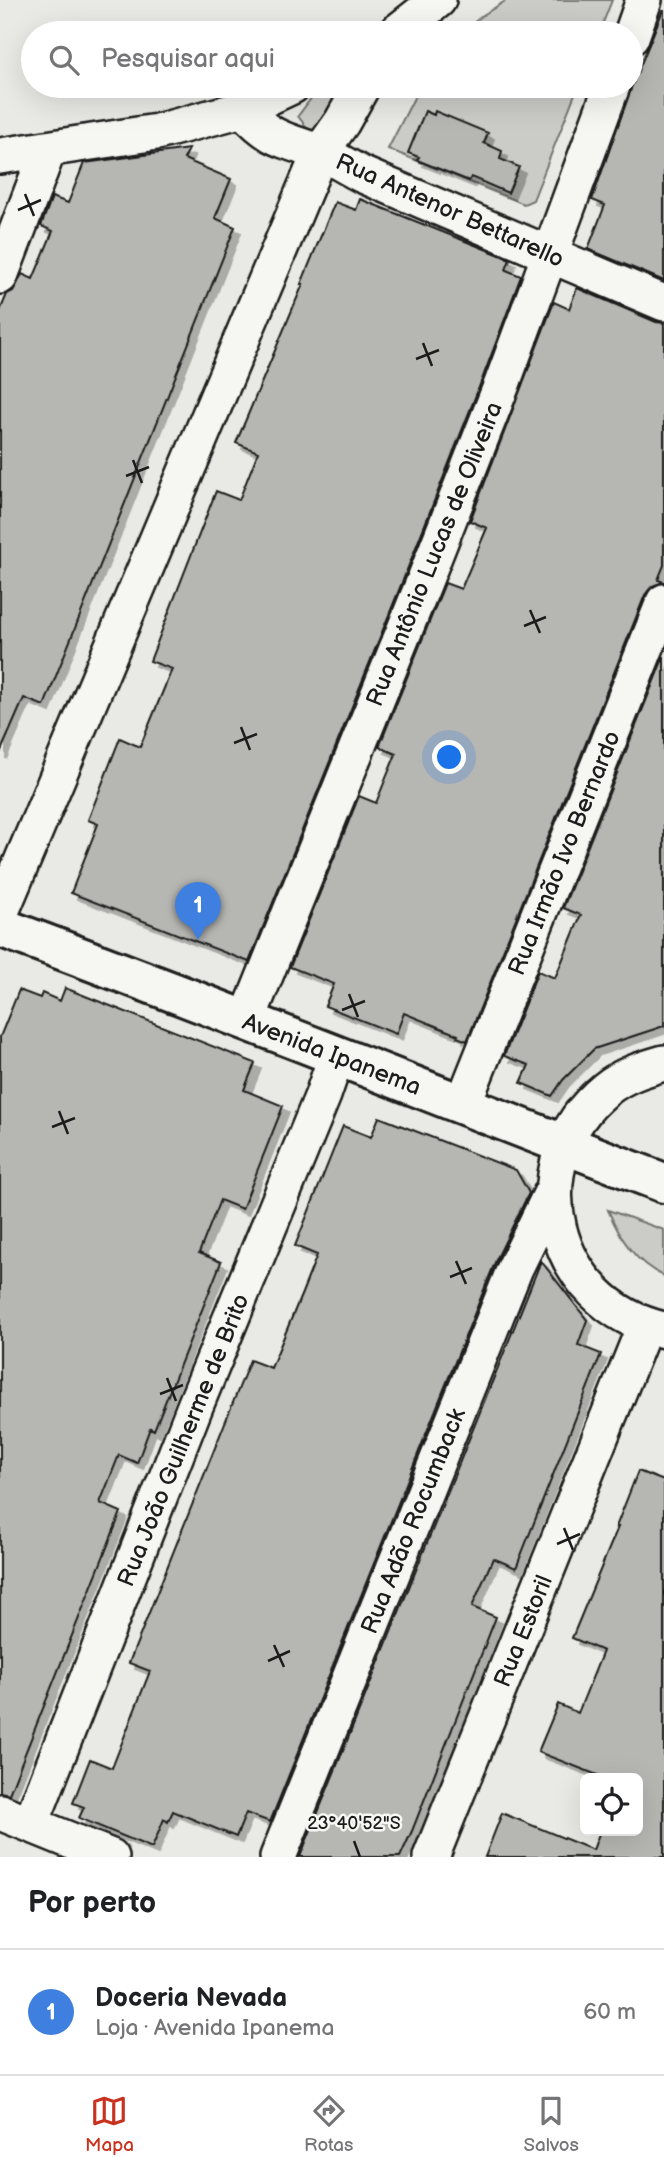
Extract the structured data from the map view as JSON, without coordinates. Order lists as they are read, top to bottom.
{
  "streets": {
    "street": [
      "Rua Antenor Bettarello",
      "Rua Antônio Lucas de Oliveira",
      "Rua Irmão Ivo Bernardo",
      "Avenida Ipanema",
      "Rua João Guilherme de Brito",
      "Rua Adão Rocumback",
      "Rua Estoril"
    ]
  },
  "crossings": [
    ["Rua Antenor Bettarello", "Rua Antônio Lucas de Oliveira"],
    ["Rua Antônio Lucas de Oliveira", "Avenida Ipanema"],
    ["Rua Irmão Ivo Bernardo", "Avenida Ipanema"],
    ["Avenida Ipanema", "Rua João Guilherme de Brito"]
  ],
  "page": {
    "search": "Pesquisar aqui",
    "pins": "1",
    "heading": "Por perto",
    "list": [
      {
        "mark": "1",
        "name": "Doceria Nevada",
        "note": "Loja · Avenida Ipanema",
        "value": "60 m"
      }
    ],
    "nav": ["Mapa", "Rotas", "Salvos"]
  },
  "coordinates": ["23°40'52\"S"]
}
